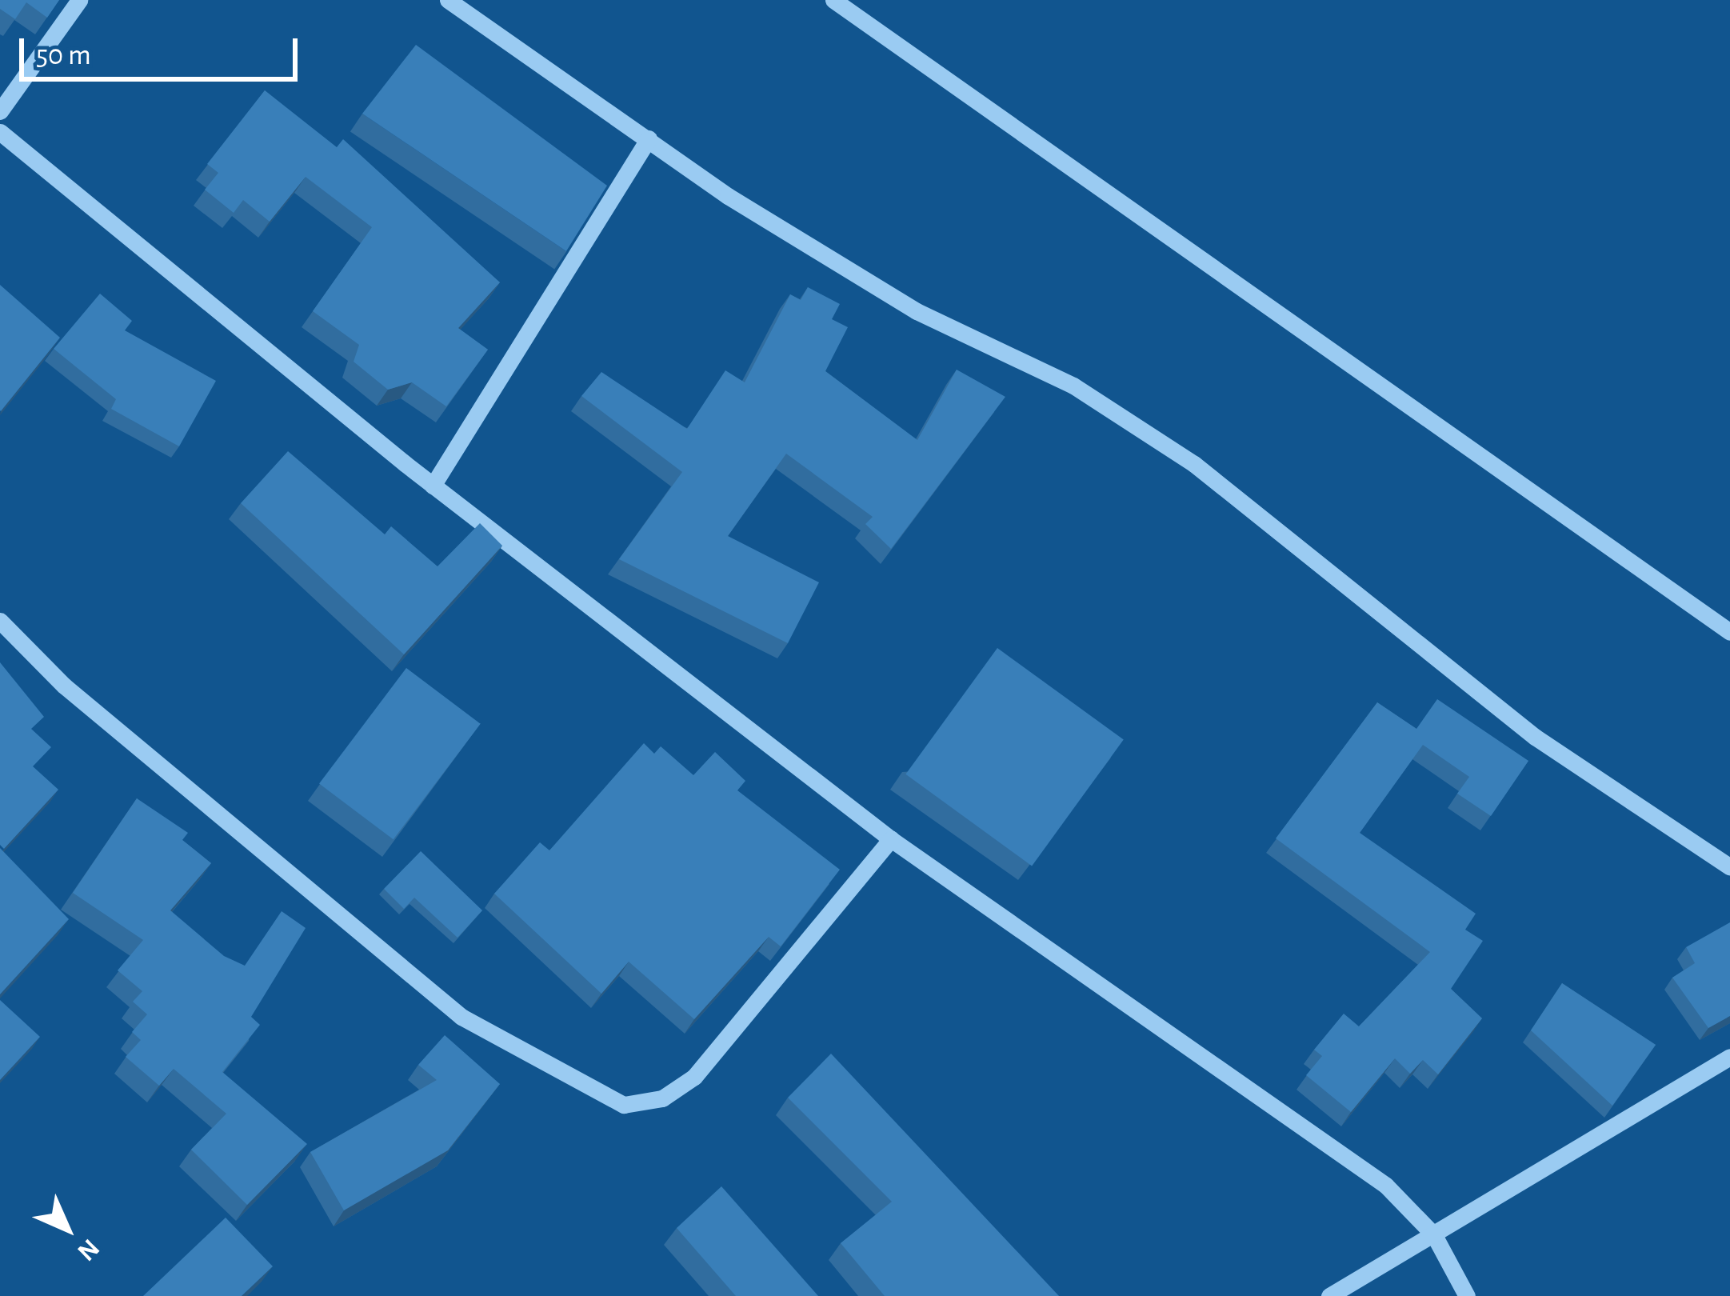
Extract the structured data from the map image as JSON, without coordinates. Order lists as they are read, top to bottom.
{
  "scale_bar": "50 m",
  "north": "bottom right"
}
